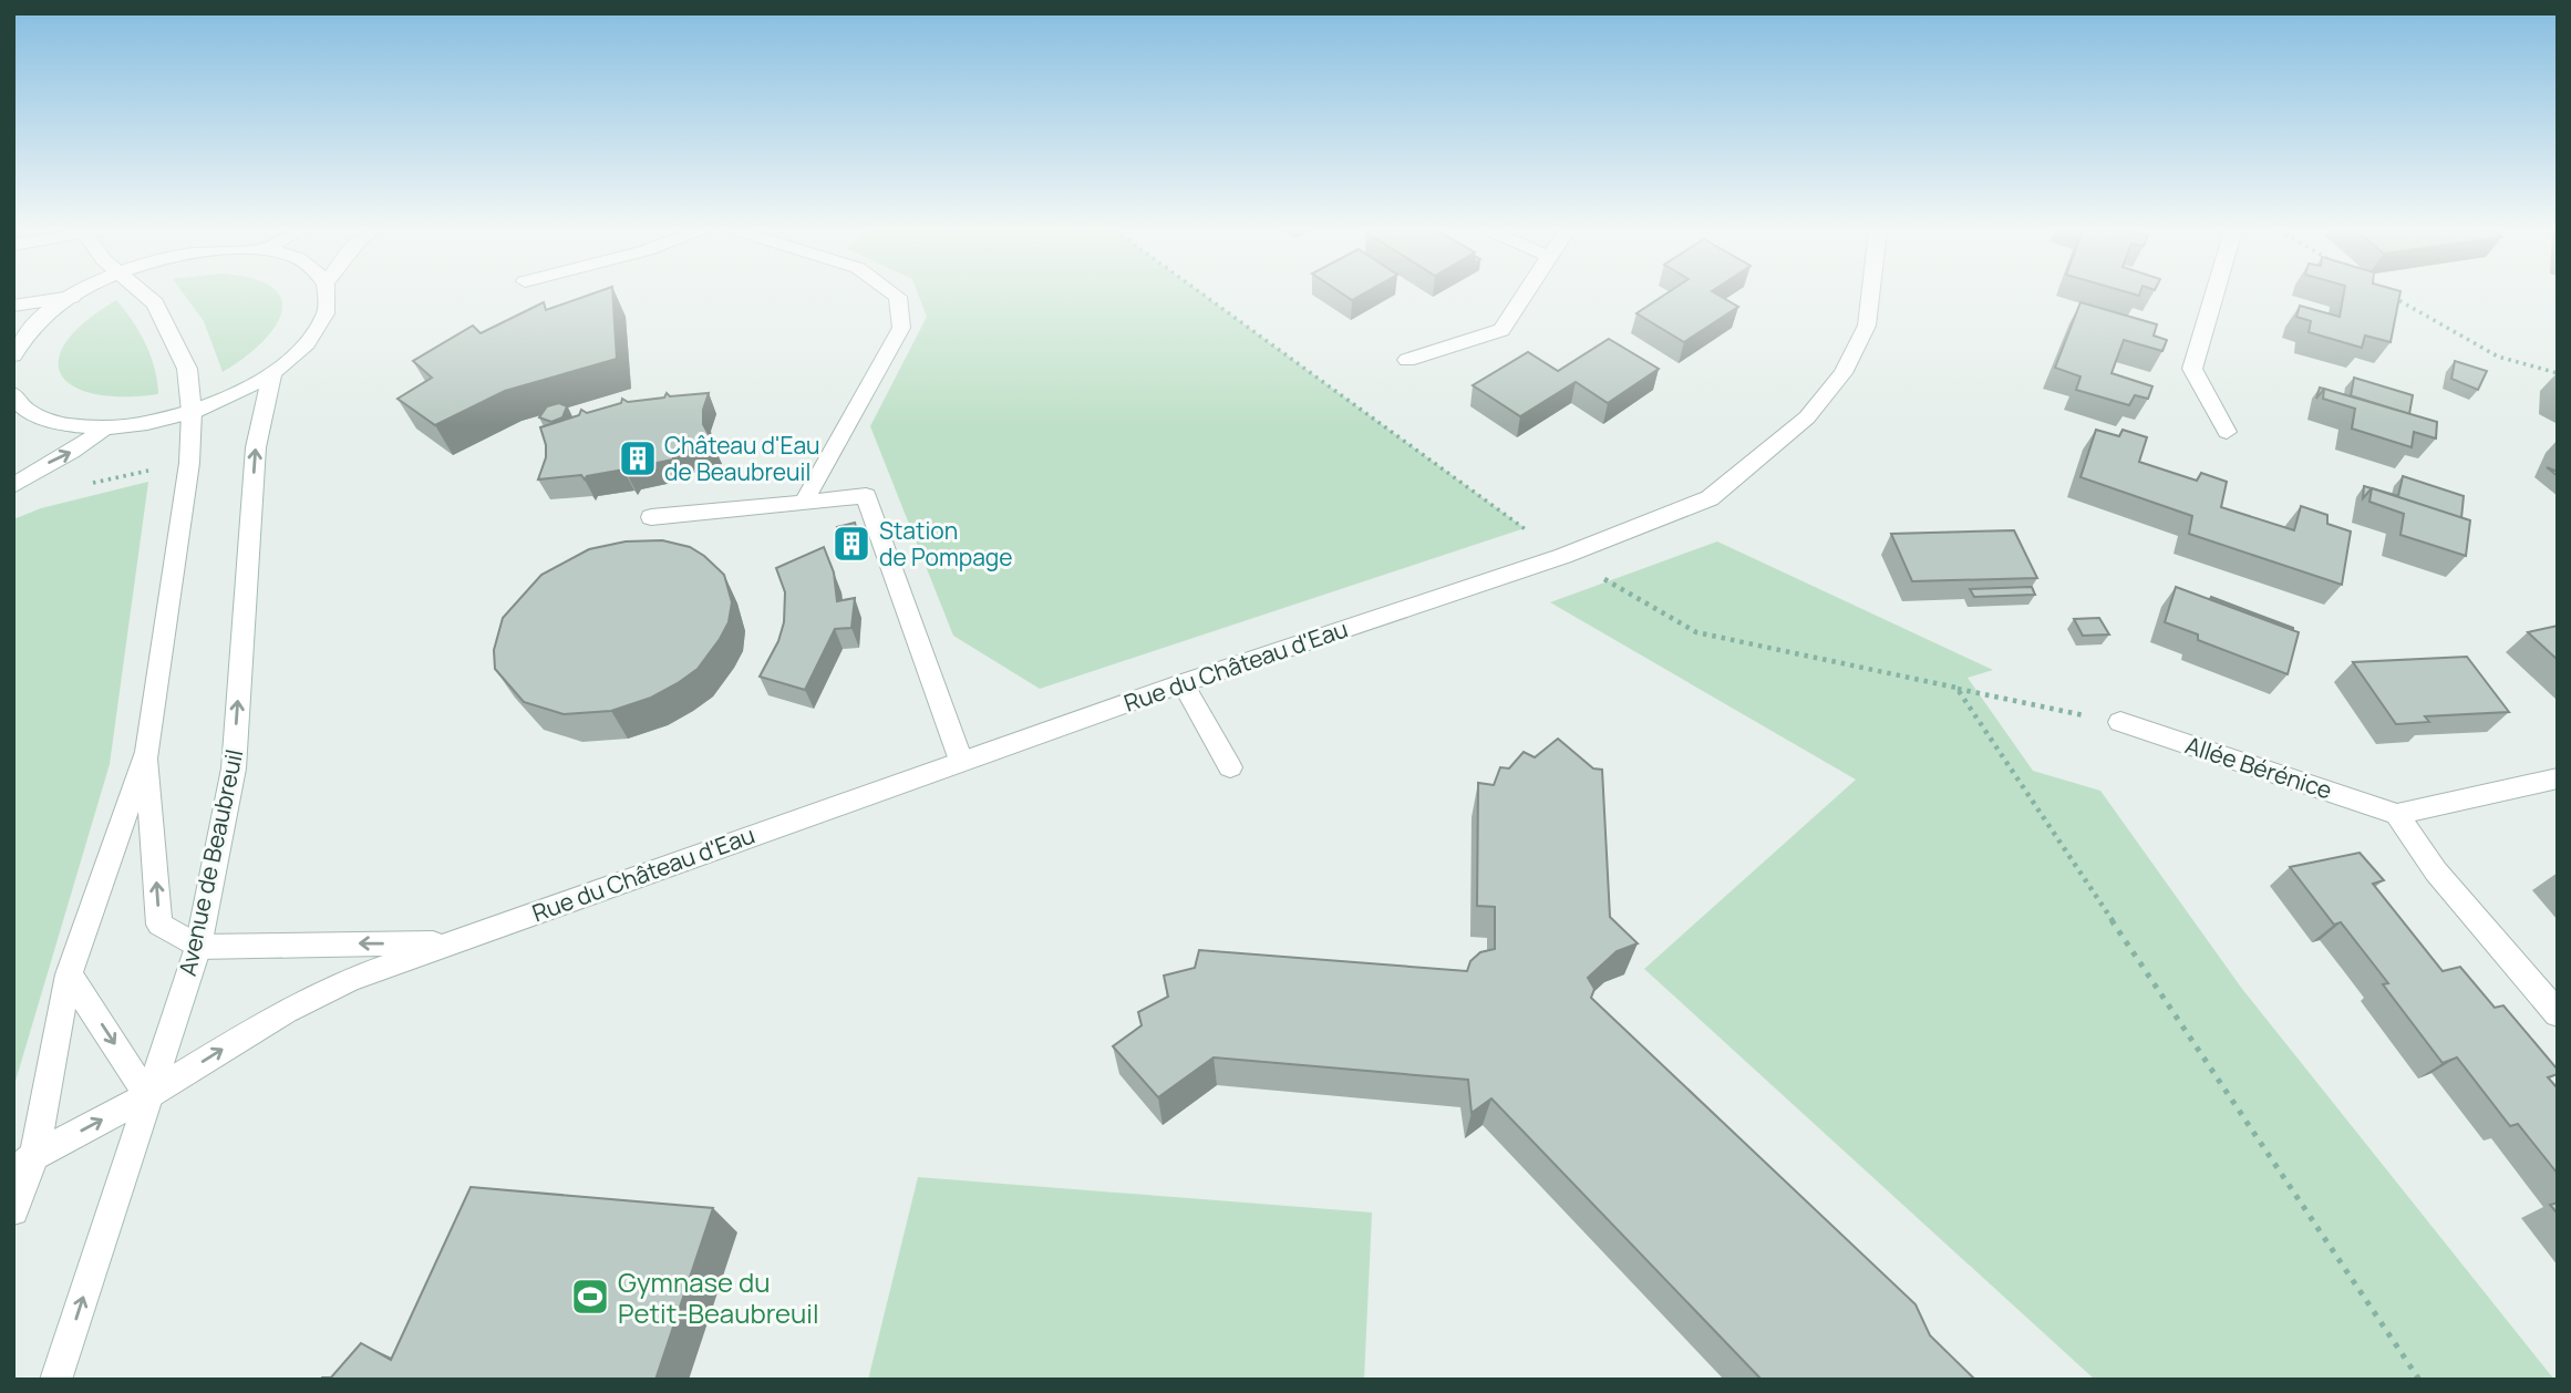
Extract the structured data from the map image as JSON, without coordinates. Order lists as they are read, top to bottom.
{
  "streets": {
    "street": ["Rue du Château d'Eau", "Allée Bérénice", "Avenue de Beaubreuil"]
  },
  "crossings": [
    ["Rue du Château d'Eau", "Avenue de Beaubreuil"]
  ],
  "places": {
    "building": ["Château d'Eau de Beaubreuil", "Station de Pompage"],
    "sports": ["Gymnase du Petit-Beaubreuil"]
  }
}
